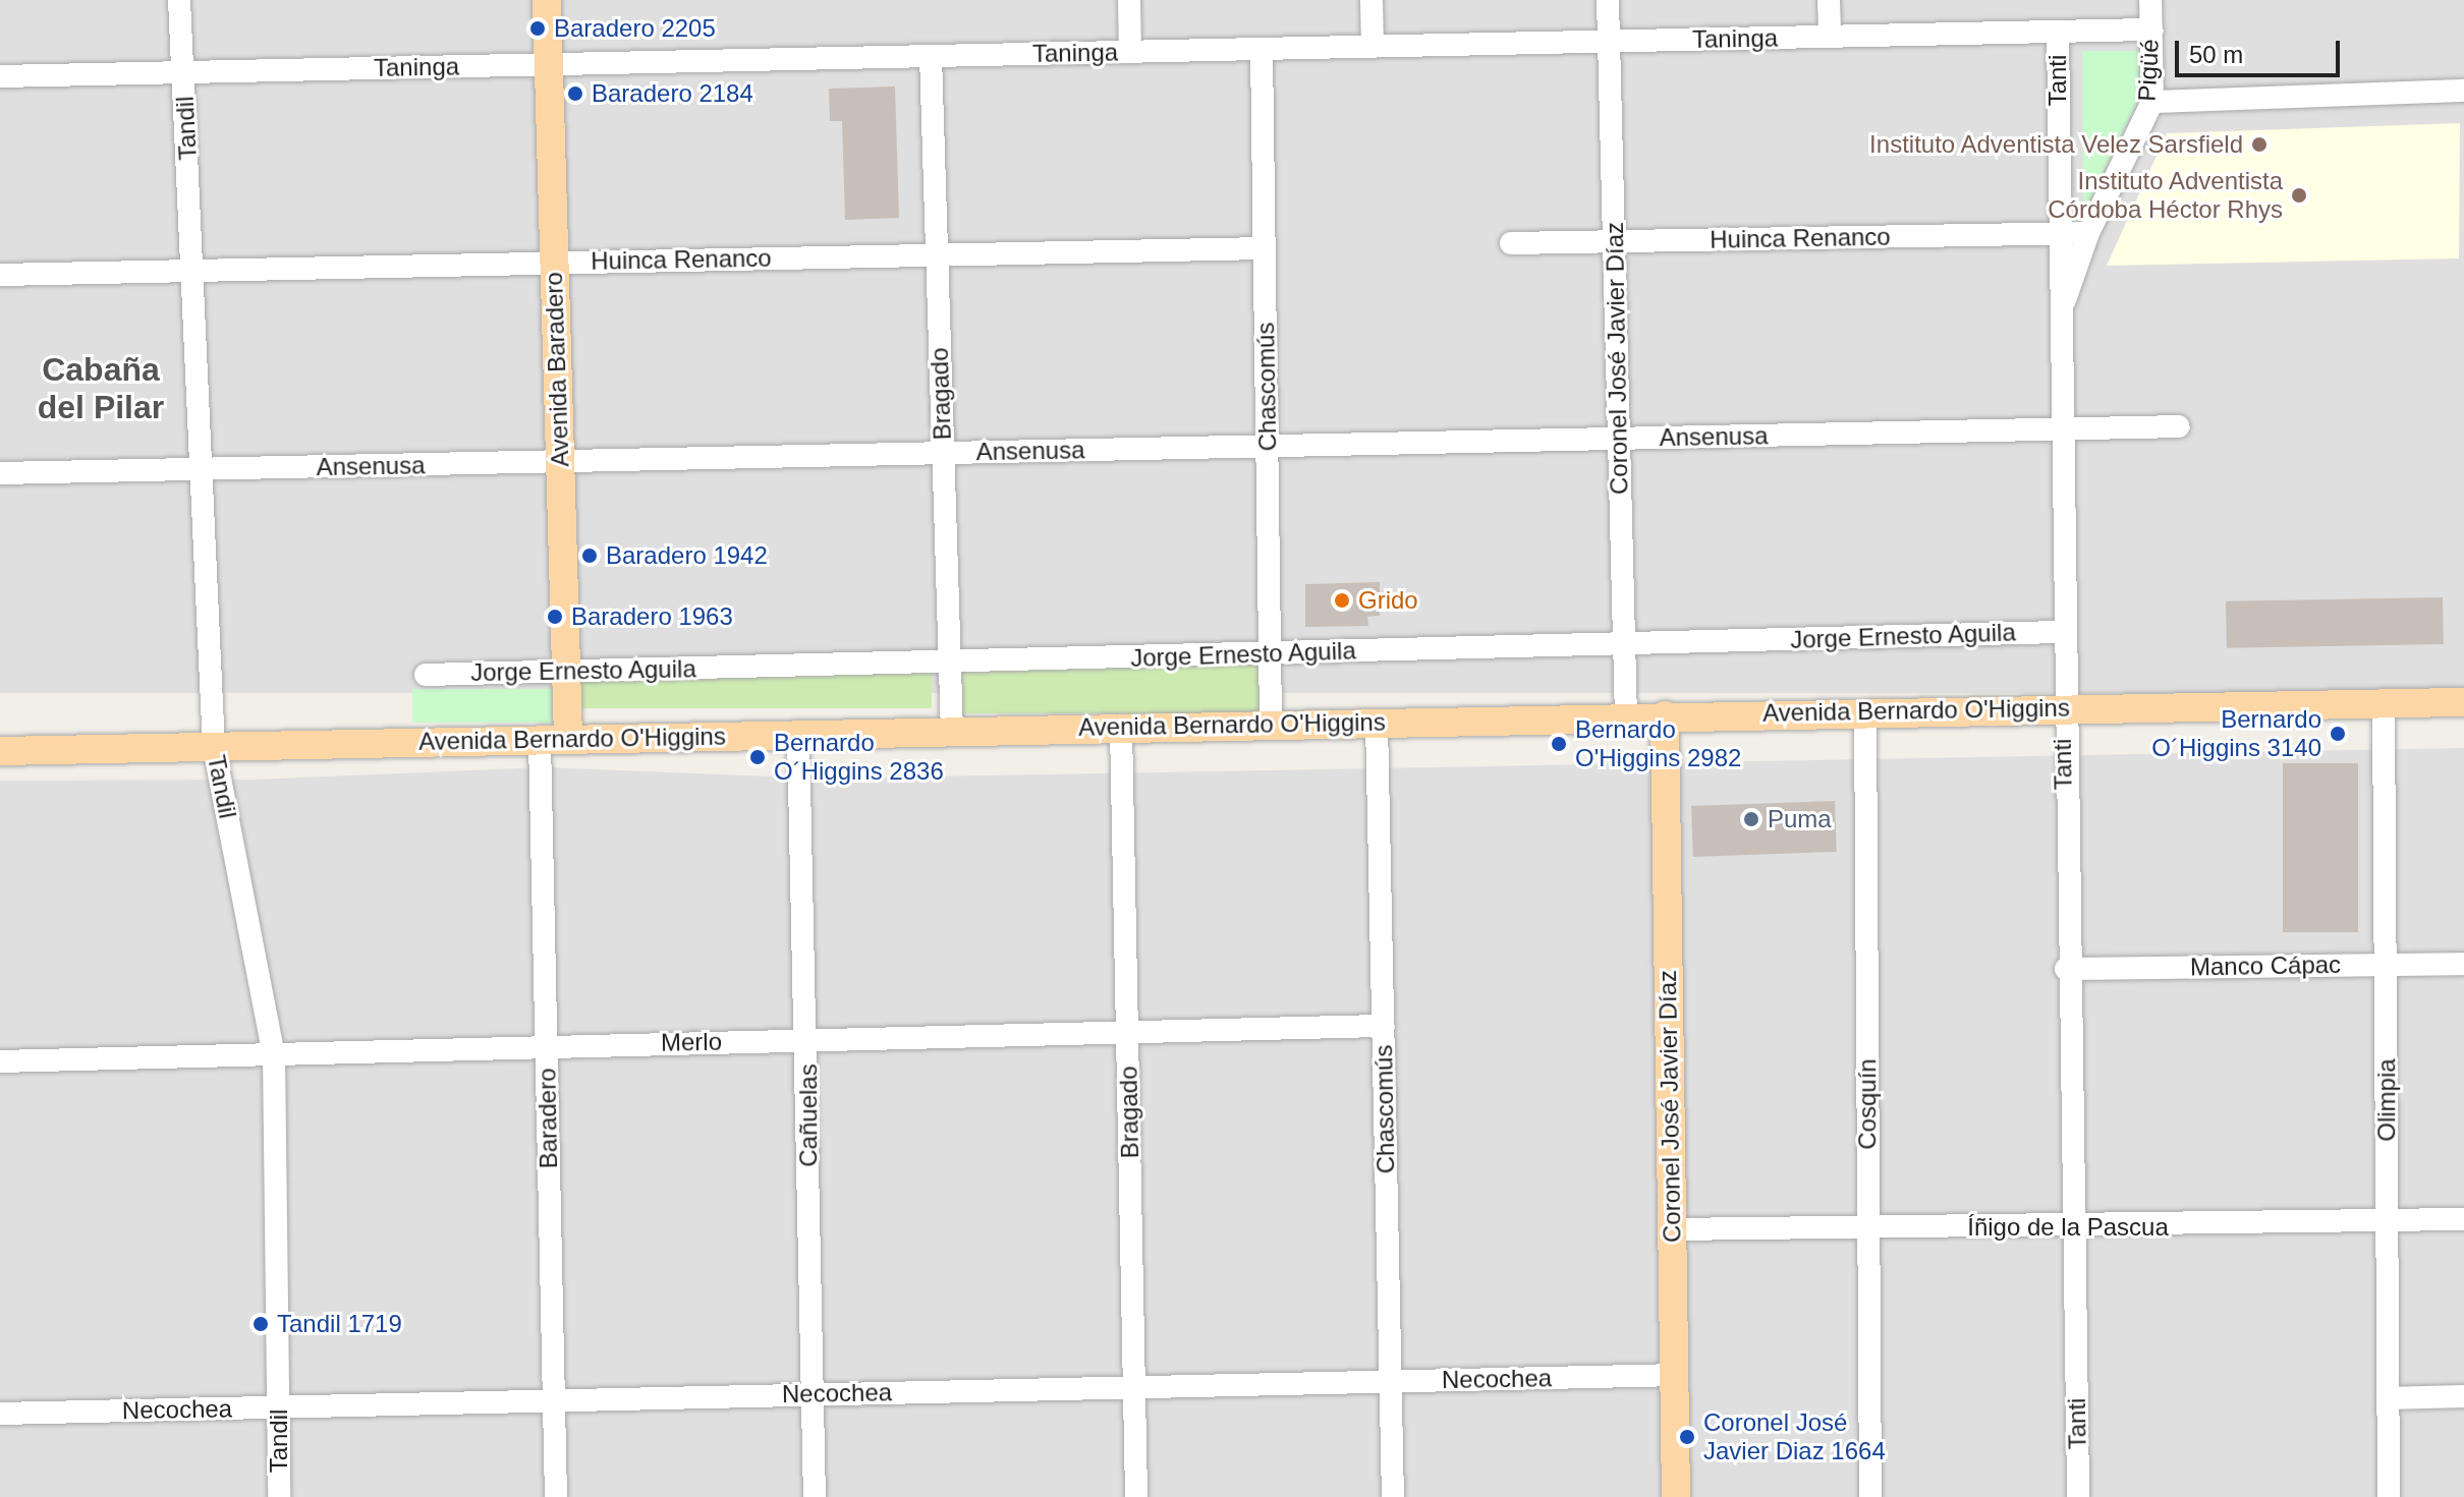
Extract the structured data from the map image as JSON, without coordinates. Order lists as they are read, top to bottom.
{
  "streets": {
    "main road": ["Coronel José Javier Díaz", "Avenida Baradero", "Avenida Bernardo O'Higgins"],
    "street": [
      "Taninga",
      "Pigüé",
      "Tanti",
      "Tandil",
      "Huinca Renanco",
      "Chascomús",
      "Bragado",
      "Ansenusa",
      "Jorge Ernesto Aguila",
      "Manco Cápac",
      "Merlo",
      "Olimpia",
      "Cosquín",
      "Cañuelas",
      "Baradero",
      "Íñigo de la Pascua",
      "Necochea"
    ]
  },
  "crossings": [
    ["Taninga", "Pigüé"],
    ["Taninga", "Tanti"],
    ["Taninga", "Tandil"],
    ["Taninga", "Coronel José Javier Díaz"],
    ["Taninga", "Avenida Baradero"],
    ["Taninga", "Chascomús"],
    ["Taninga", "Bragado"],
    ["Pigüé", "Tanti"],
    ["Pigüé", "Huinca Renanco"],
    ["Tanti", "Huinca Renanco"],
    ["Tanti", "Ansenusa"],
    ["Tanti", "Jorge Ernesto Aguila"],
    ["Tanti", "Avenida Bernardo O'Higgins"],
    ["Tanti", "Manco Cápac"],
    ["Tanti", "Íñigo de la Pascua"],
    ["Tandil", "Huinca Renanco"],
    ["Tandil", "Ansenusa"],
    ["Tandil", "Avenida Bernardo O'Higgins"],
    ["Tandil", "Merlo"],
    ["Tandil", "Necochea"],
    ["Huinca Renanco", "Coronel José Javier Díaz"],
    ["Huinca Renanco", "Avenida Baradero"],
    ["Huinca Renanco", "Chascomús"],
    ["Huinca Renanco", "Bragado"],
    ["Coronel José Javier Díaz", "Ansenusa"],
    ["Coronel José Javier Díaz", "Jorge Ernesto Aguila"],
    ["Coronel José Javier Díaz", "Avenida Bernardo O'Higgins"],
    ["Coronel José Javier Díaz", "Íñigo de la Pascua"],
    ["Coronel José Javier Díaz", "Necochea"],
    ["Avenida Baradero", "Ansenusa"],
    ["Avenida Baradero", "Jorge Ernesto Aguila"],
    ["Avenida Baradero", "Avenida Bernardo O'Higgins"],
    ["Chascomús", "Ansenusa"],
    ["Chascomús", "Jorge Ernesto Aguila"],
    ["Chascomús", "Avenida Bernardo O'Higgins"],
    ["Chascomús", "Merlo"],
    ["Chascomús", "Necochea"],
    ["Bragado", "Ansenusa"],
    ["Bragado", "Jorge Ernesto Aguila"],
    ["Bragado", "Avenida Bernardo O'Higgins"],
    ["Bragado", "Merlo"],
    ["Bragado", "Necochea"],
    ["Avenida Bernardo O'Higgins", "Olimpia"],
    ["Avenida Bernardo O'Higgins", "Cosquín"],
    ["Avenida Bernardo O'Higgins", "Cañuelas"],
    ["Avenida Bernardo O'Higgins", "Baradero"],
    ["Manco Cápac", "Olimpia"],
    ["Merlo", "Cañuelas"],
    ["Merlo", "Baradero"],
    ["Olimpia", "Íñigo de la Pascua"],
    ["Cosquín", "Íñigo de la Pascua"],
    ["Cañuelas", "Necochea"],
    ["Baradero", "Necochea"]
  ],
  "districts": ["Cabaña del Pilar"],
  "places": [
    "Baradero 2205",
    "Baradero 2184",
    "Instituto Adventista Velez Sarsfield",
    "Instituto Adventista Córdoba Héctor Rhys",
    "Baradero 1942",
    "Grido",
    "Baradero 1963",
    "Bernardo O´Higgins 3140",
    "Bernardo O'Higgins 2982",
    "Bernardo O´Higgins 2836",
    "Puma",
    "Tandil 1719",
    "Coronel José Javier Diaz 1664"
  ],
  "scale_bar": "50 m"
}
